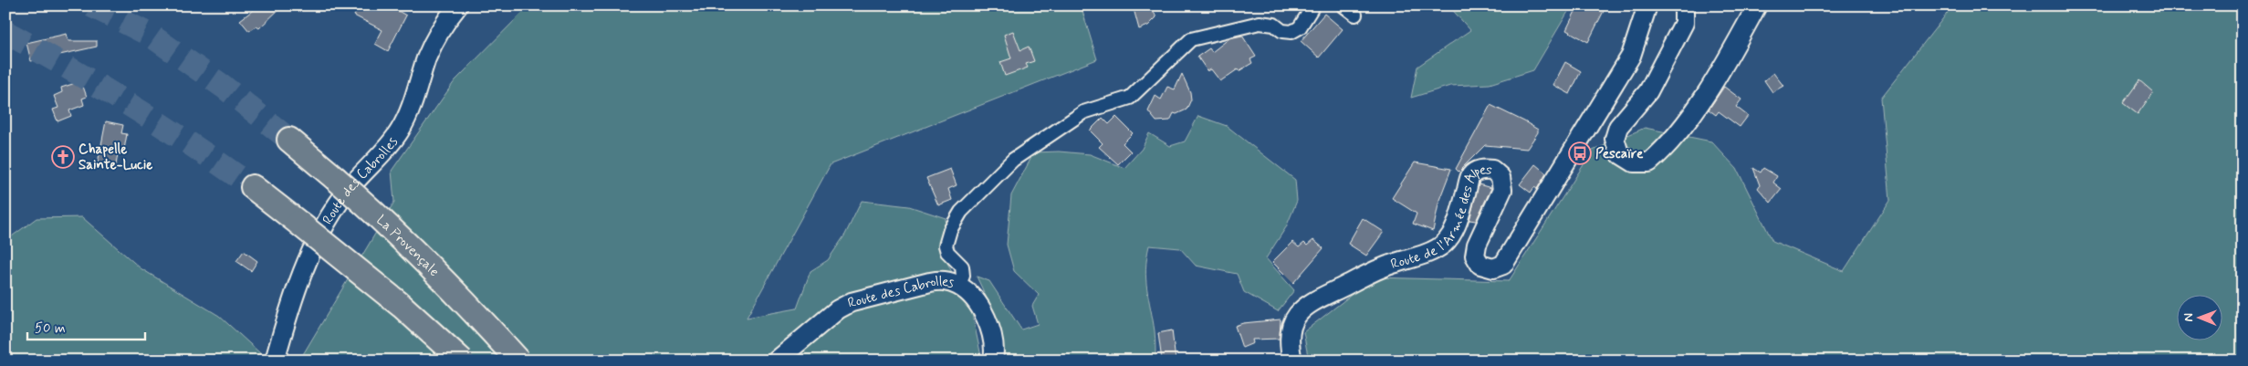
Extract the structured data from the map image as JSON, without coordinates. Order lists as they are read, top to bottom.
{
  "streets": {
    "highway": ["La Provençale"],
    "street": ["Route des Cabrolles", "Route de l'Armée des Alpes"]
  },
  "places": {
    "bus stop": ["Pescaïre"],
    "church": ["Chapelle Sainte-Lucie"]
  },
  "scale_bar": "50 m",
  "north": "left"
}
